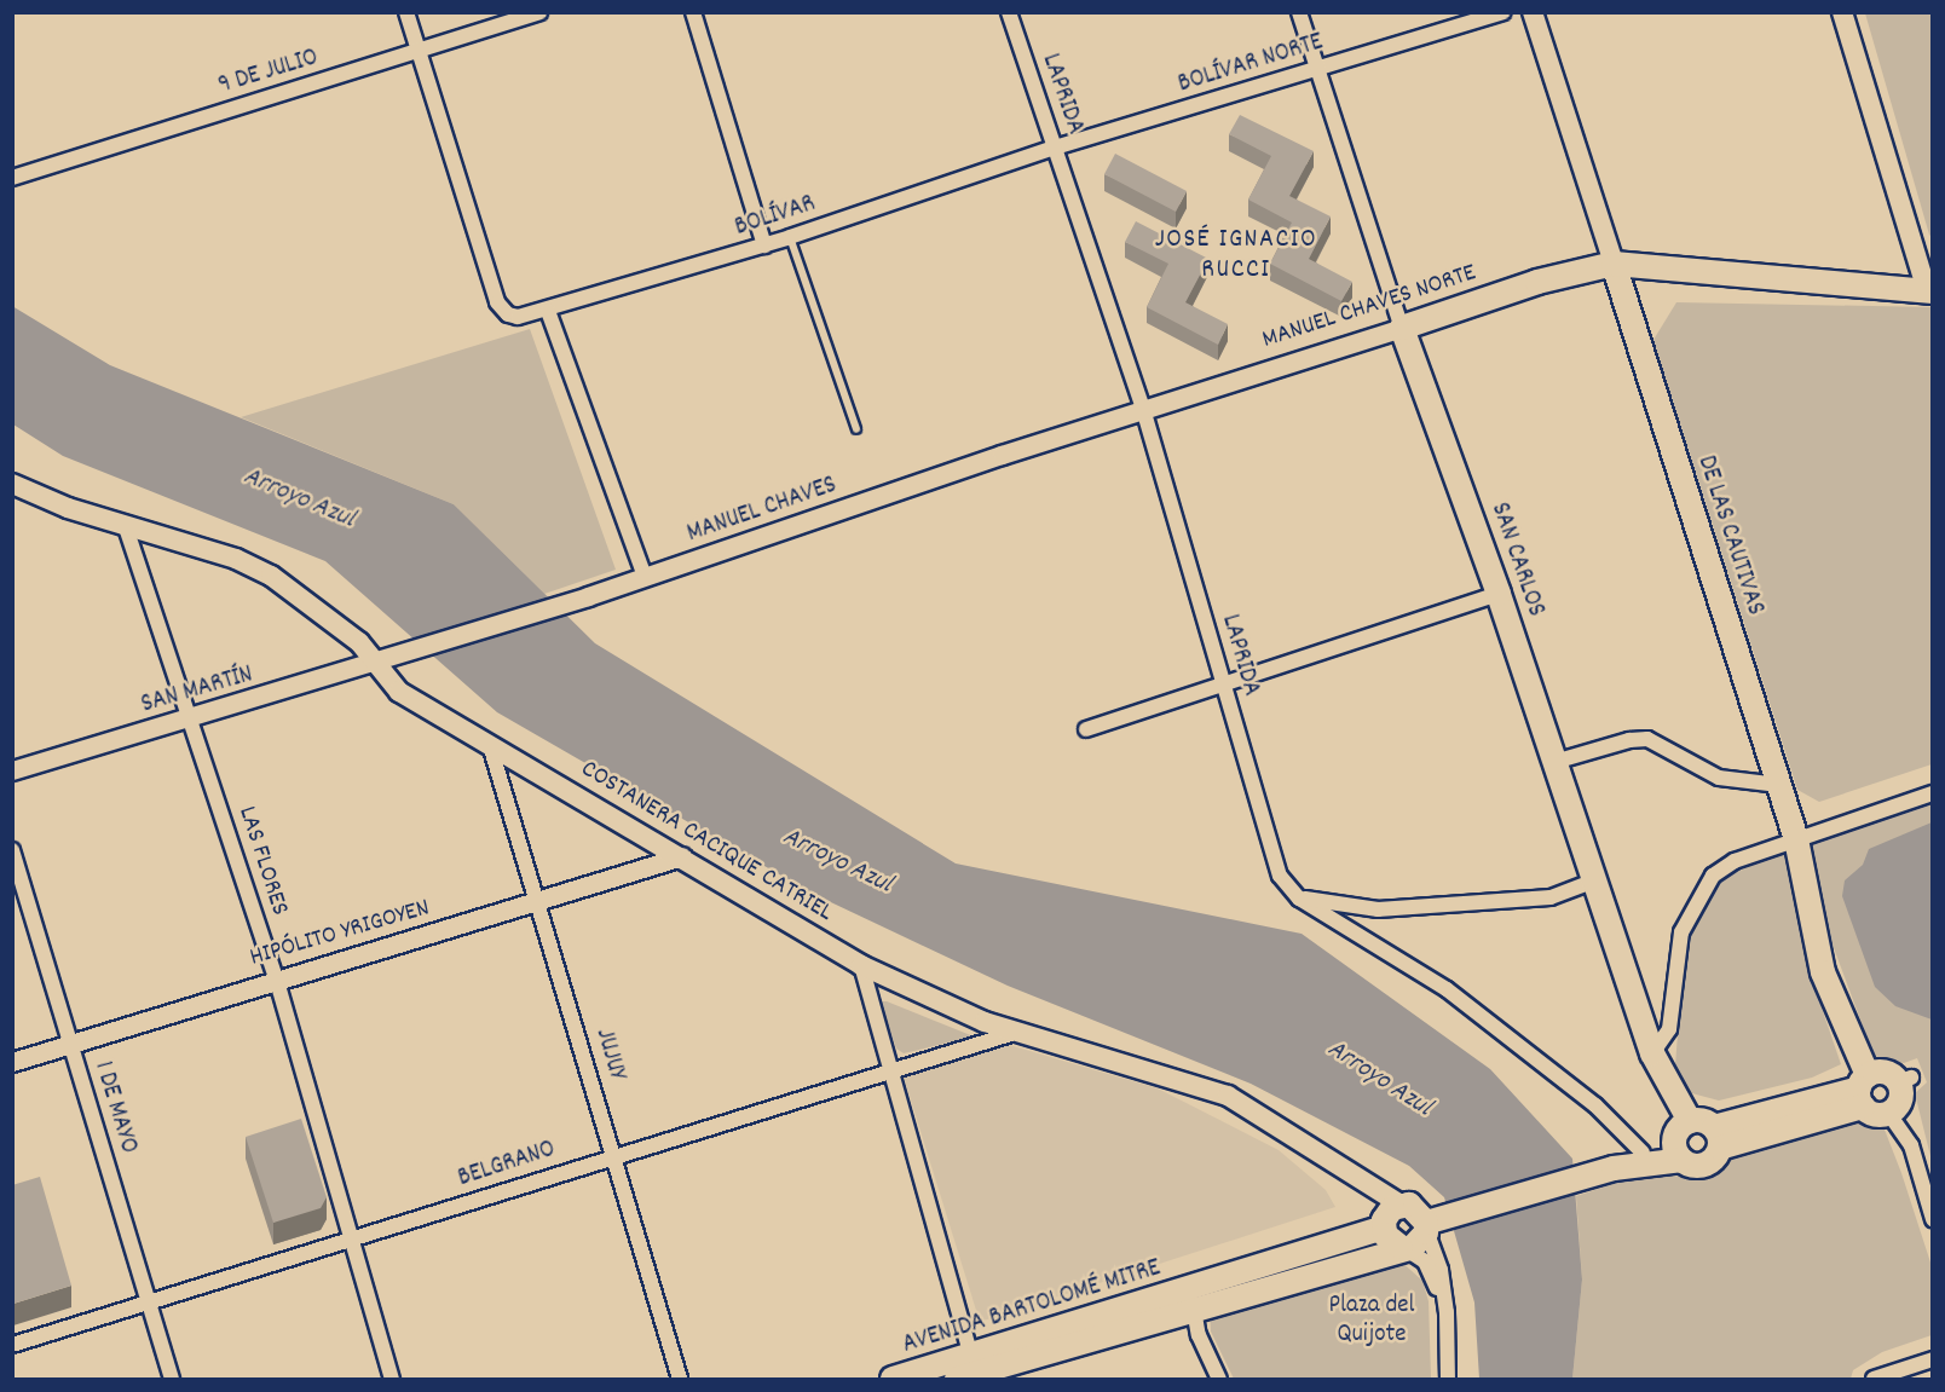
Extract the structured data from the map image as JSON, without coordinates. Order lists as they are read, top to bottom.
{
  "streets": {
    "main road": [
      "MANUEL CHAVES NORTE",
      "DE LAS CAUTIVAS",
      "SAN CARLOS",
      "COSTANERA CACIQUE CATRIEL",
      "AVENIDA BARTOLOMÉ MITRE"
    ],
    "street": [
      "BOLÍVAR NORTE",
      "9 DE JULIO",
      "LAPRIDA",
      "BOLÍVAR",
      "MANUEL CHAVES",
      "SAN MARTÍN",
      "LAS FLORES",
      "HIPÓLITO YRIGOYEN",
      "JUJUY",
      "1 DE MAYO",
      "BELGRANO"
    ]
  },
  "crossings": [
    ["BOLÍVAR NORTE", "LAPRIDA"],
    ["BOLÍVAR NORTE", "BOLÍVAR"],
    ["BOLÍVAR NORTE", "SAN CARLOS"],
    ["9 DE JULIO", "BOLÍVAR"],
    ["LAPRIDA", "BOLÍVAR"],
    ["LAPRIDA", "MANUEL CHAVES NORTE"],
    ["LAPRIDA", "MANUEL CHAVES"],
    ["MANUEL CHAVES NORTE", "MANUEL CHAVES"],
    ["MANUEL CHAVES NORTE", "DE LAS CAUTIVAS"],
    ["MANUEL CHAVES NORTE", "SAN CARLOS"],
    ["MANUEL CHAVES", "SAN MARTÍN"],
    ["MANUEL CHAVES", "COSTANERA CACIQUE CATRIEL"],
    ["SAN MARTÍN", "COSTANERA CACIQUE CATRIEL"],
    ["SAN MARTÍN", "LAS FLORES"],
    ["COSTANERA CACIQUE CATRIEL", "LAS FLORES"],
    ["COSTANERA CACIQUE CATRIEL", "HIPÓLITO YRIGOYEN"],
    ["COSTANERA CACIQUE CATRIEL", "JUJUY"],
    ["COSTANERA CACIQUE CATRIEL", "BELGRANO"],
    ["LAS FLORES", "HIPÓLITO YRIGOYEN"],
    ["LAS FLORES", "BELGRANO"],
    ["HIPÓLITO YRIGOYEN", "JUJUY"],
    ["HIPÓLITO YRIGOYEN", "1 DE MAYO"],
    ["JUJUY", "BELGRANO"],
    ["1 DE MAYO", "BELGRANO"]
  ],
  "districts": ["JOSÉ IGNACIO RUCCI"],
  "water": ["Arroyo Azul"],
  "parks": ["Plaza del Quijote"]
}
